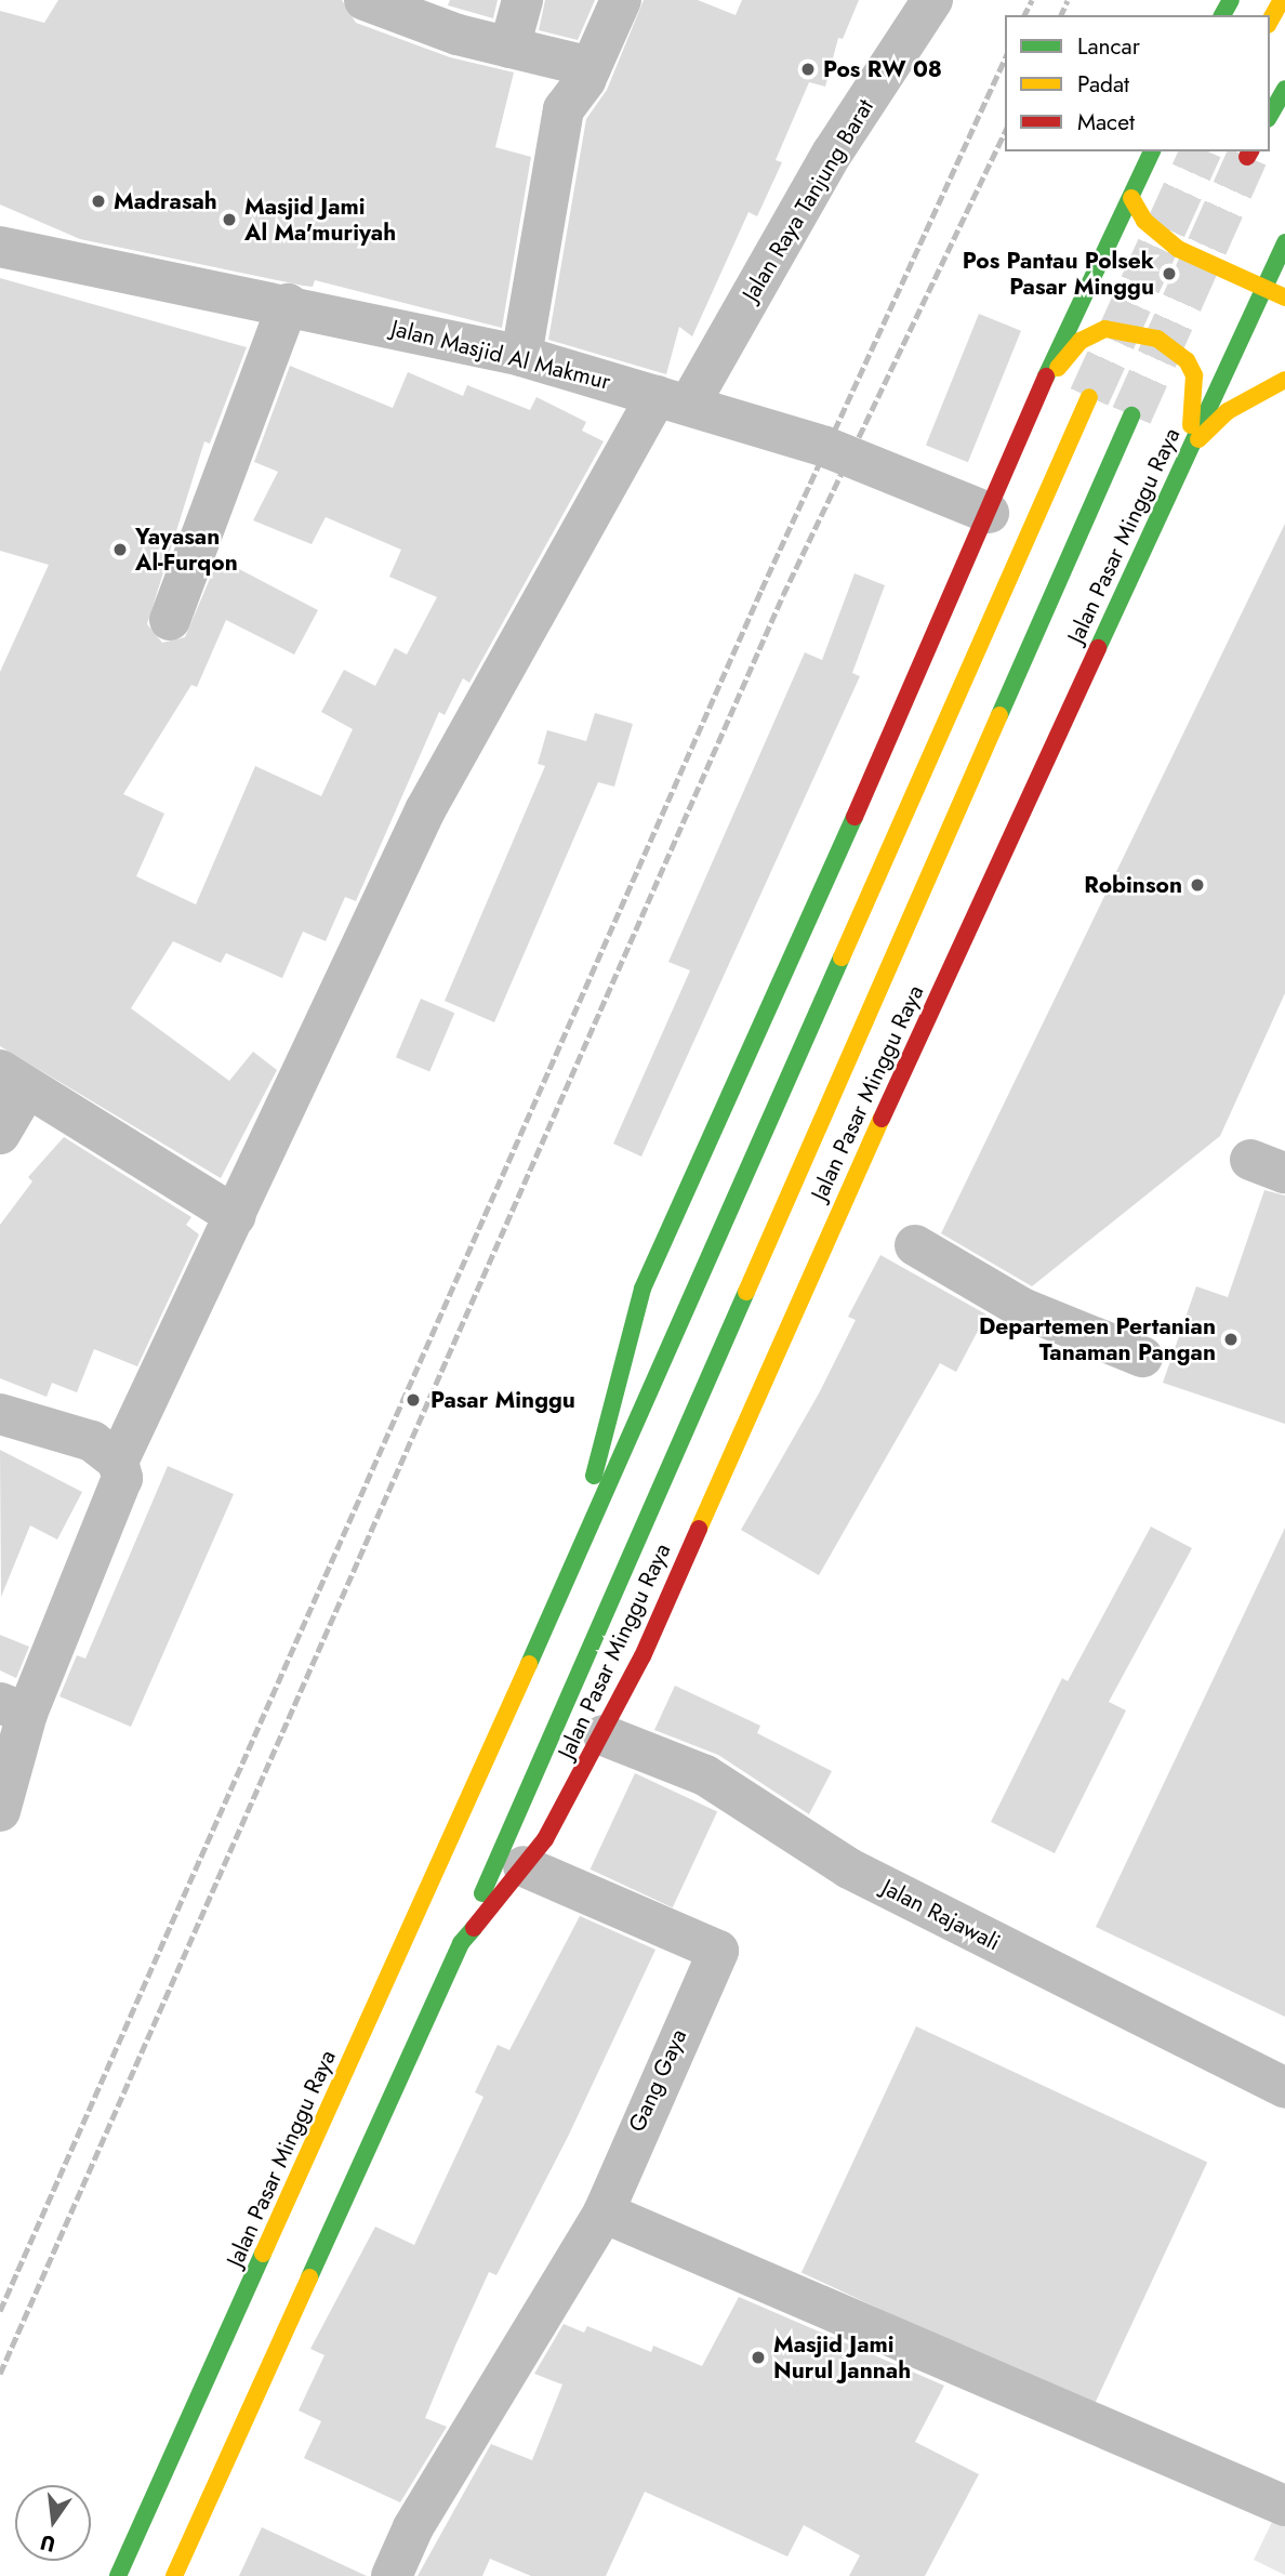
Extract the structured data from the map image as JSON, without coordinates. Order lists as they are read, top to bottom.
{
  "streets": {
    "main road": ["Jalan Pasar Minggu Raya"],
    "street": [
      "Jalan Raya Tanjung Barat",
      "Jalan Masjid Al Makmur",
      "Jalan Rajawali",
      "Gang Gaya"
    ]
  },
  "crossings": [
    ["Jalan Raya Tanjung Barat", "Jalan Masjid Al Makmur"],
    ["Jalan Masjid Al Makmur", "Jalan Pasar Minggu Raya"],
    ["Jalan Pasar Minggu Raya", "Jalan Rajawali"],
    ["Jalan Pasar Minggu Raya", "Gang Gaya"]
  ],
  "places": [
    "Pos RW 08",
    "Madrasah",
    "Masjid Jami Al Ma'muriyah",
    "Pos Pantau Polsek Pasar Minggu",
    "Yayasan Al-Furqon",
    "Robinson",
    "Departemen Pertanian Tanaman Pangan",
    "Pasar Minggu",
    "Masjid Jami Nurul Jannah"
  ],
  "legend": ["Lancar", "Padat", "Macet"],
  "north": "bottom"
}
